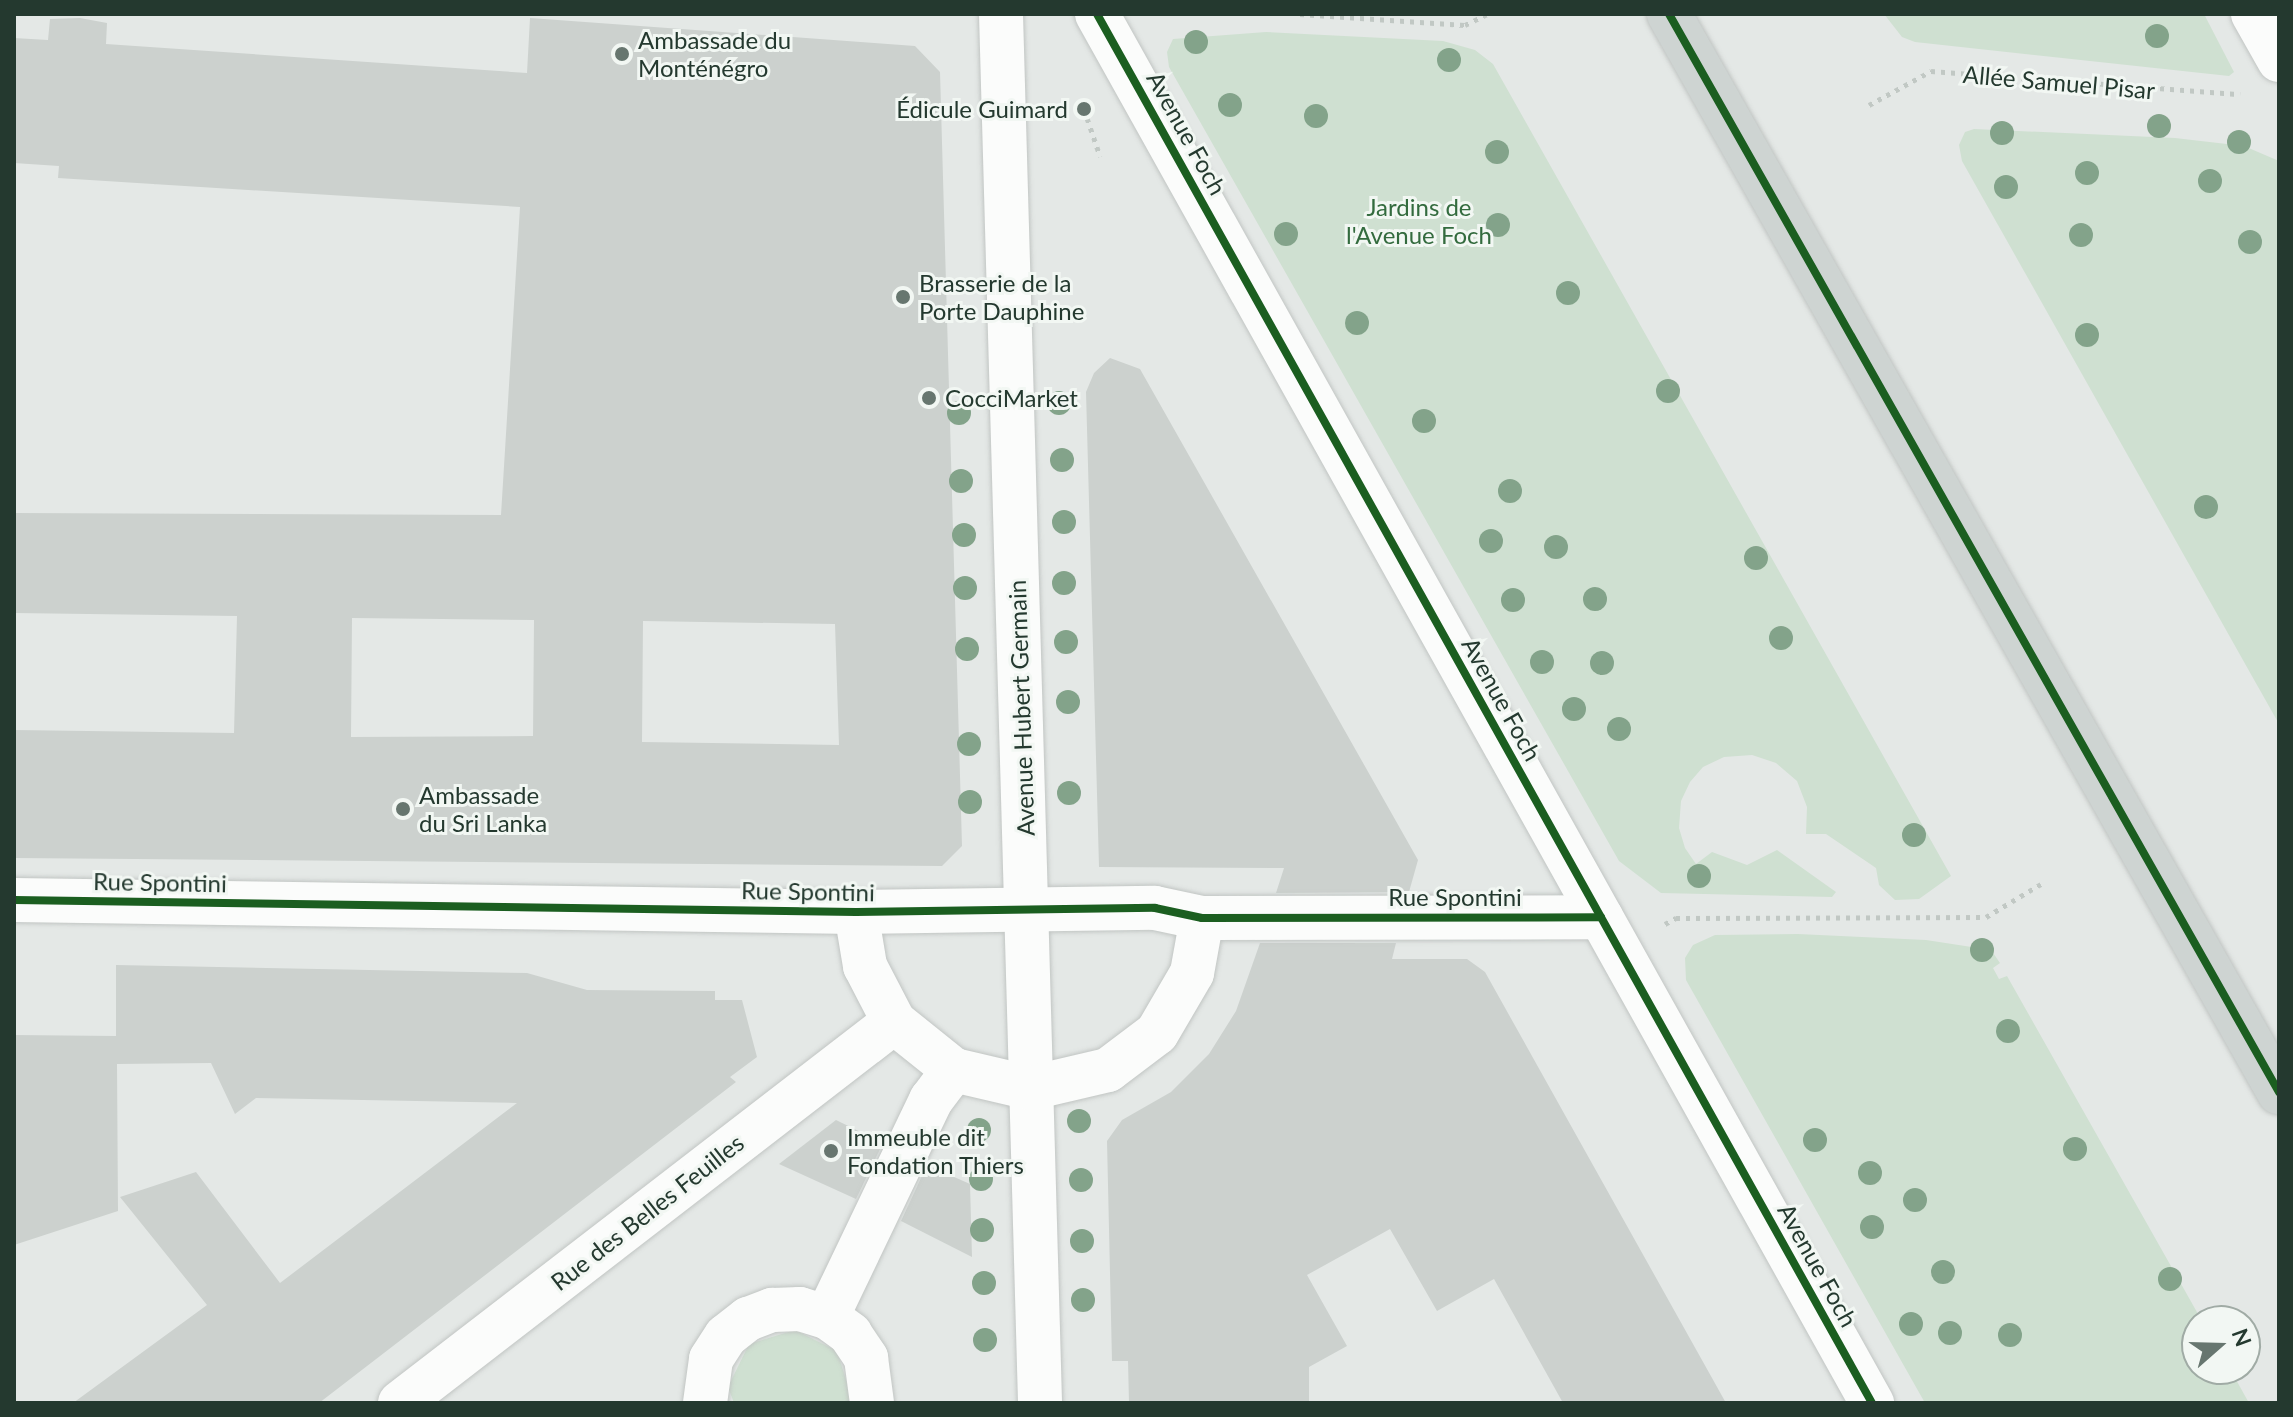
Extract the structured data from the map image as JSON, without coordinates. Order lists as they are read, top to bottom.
{
  "streets": {
    "street": [
      "Avenue Foch",
      "Avenue Hubert Germain",
      "Rue Spontini",
      "Rue des Belles Feuilles"
    ],
    "path": ["Allée Samuel Pisar"]
  },
  "crossings": [
    ["Avenue Foch", "Rue Spontini"],
    ["Avenue Hubert Germain", "Rue Spontini"]
  ],
  "parks": ["Jardins de l'Avenue Foch"],
  "places": [
    "Ambassade du Monténégro",
    "Édicule Guimard",
    "Brasserie de la Porte Dauphine",
    "CocciMarket",
    "Ambassade du Sri Lanka",
    "Immeuble dit Fondation Thiers"
  ],
  "north": "right"
}
